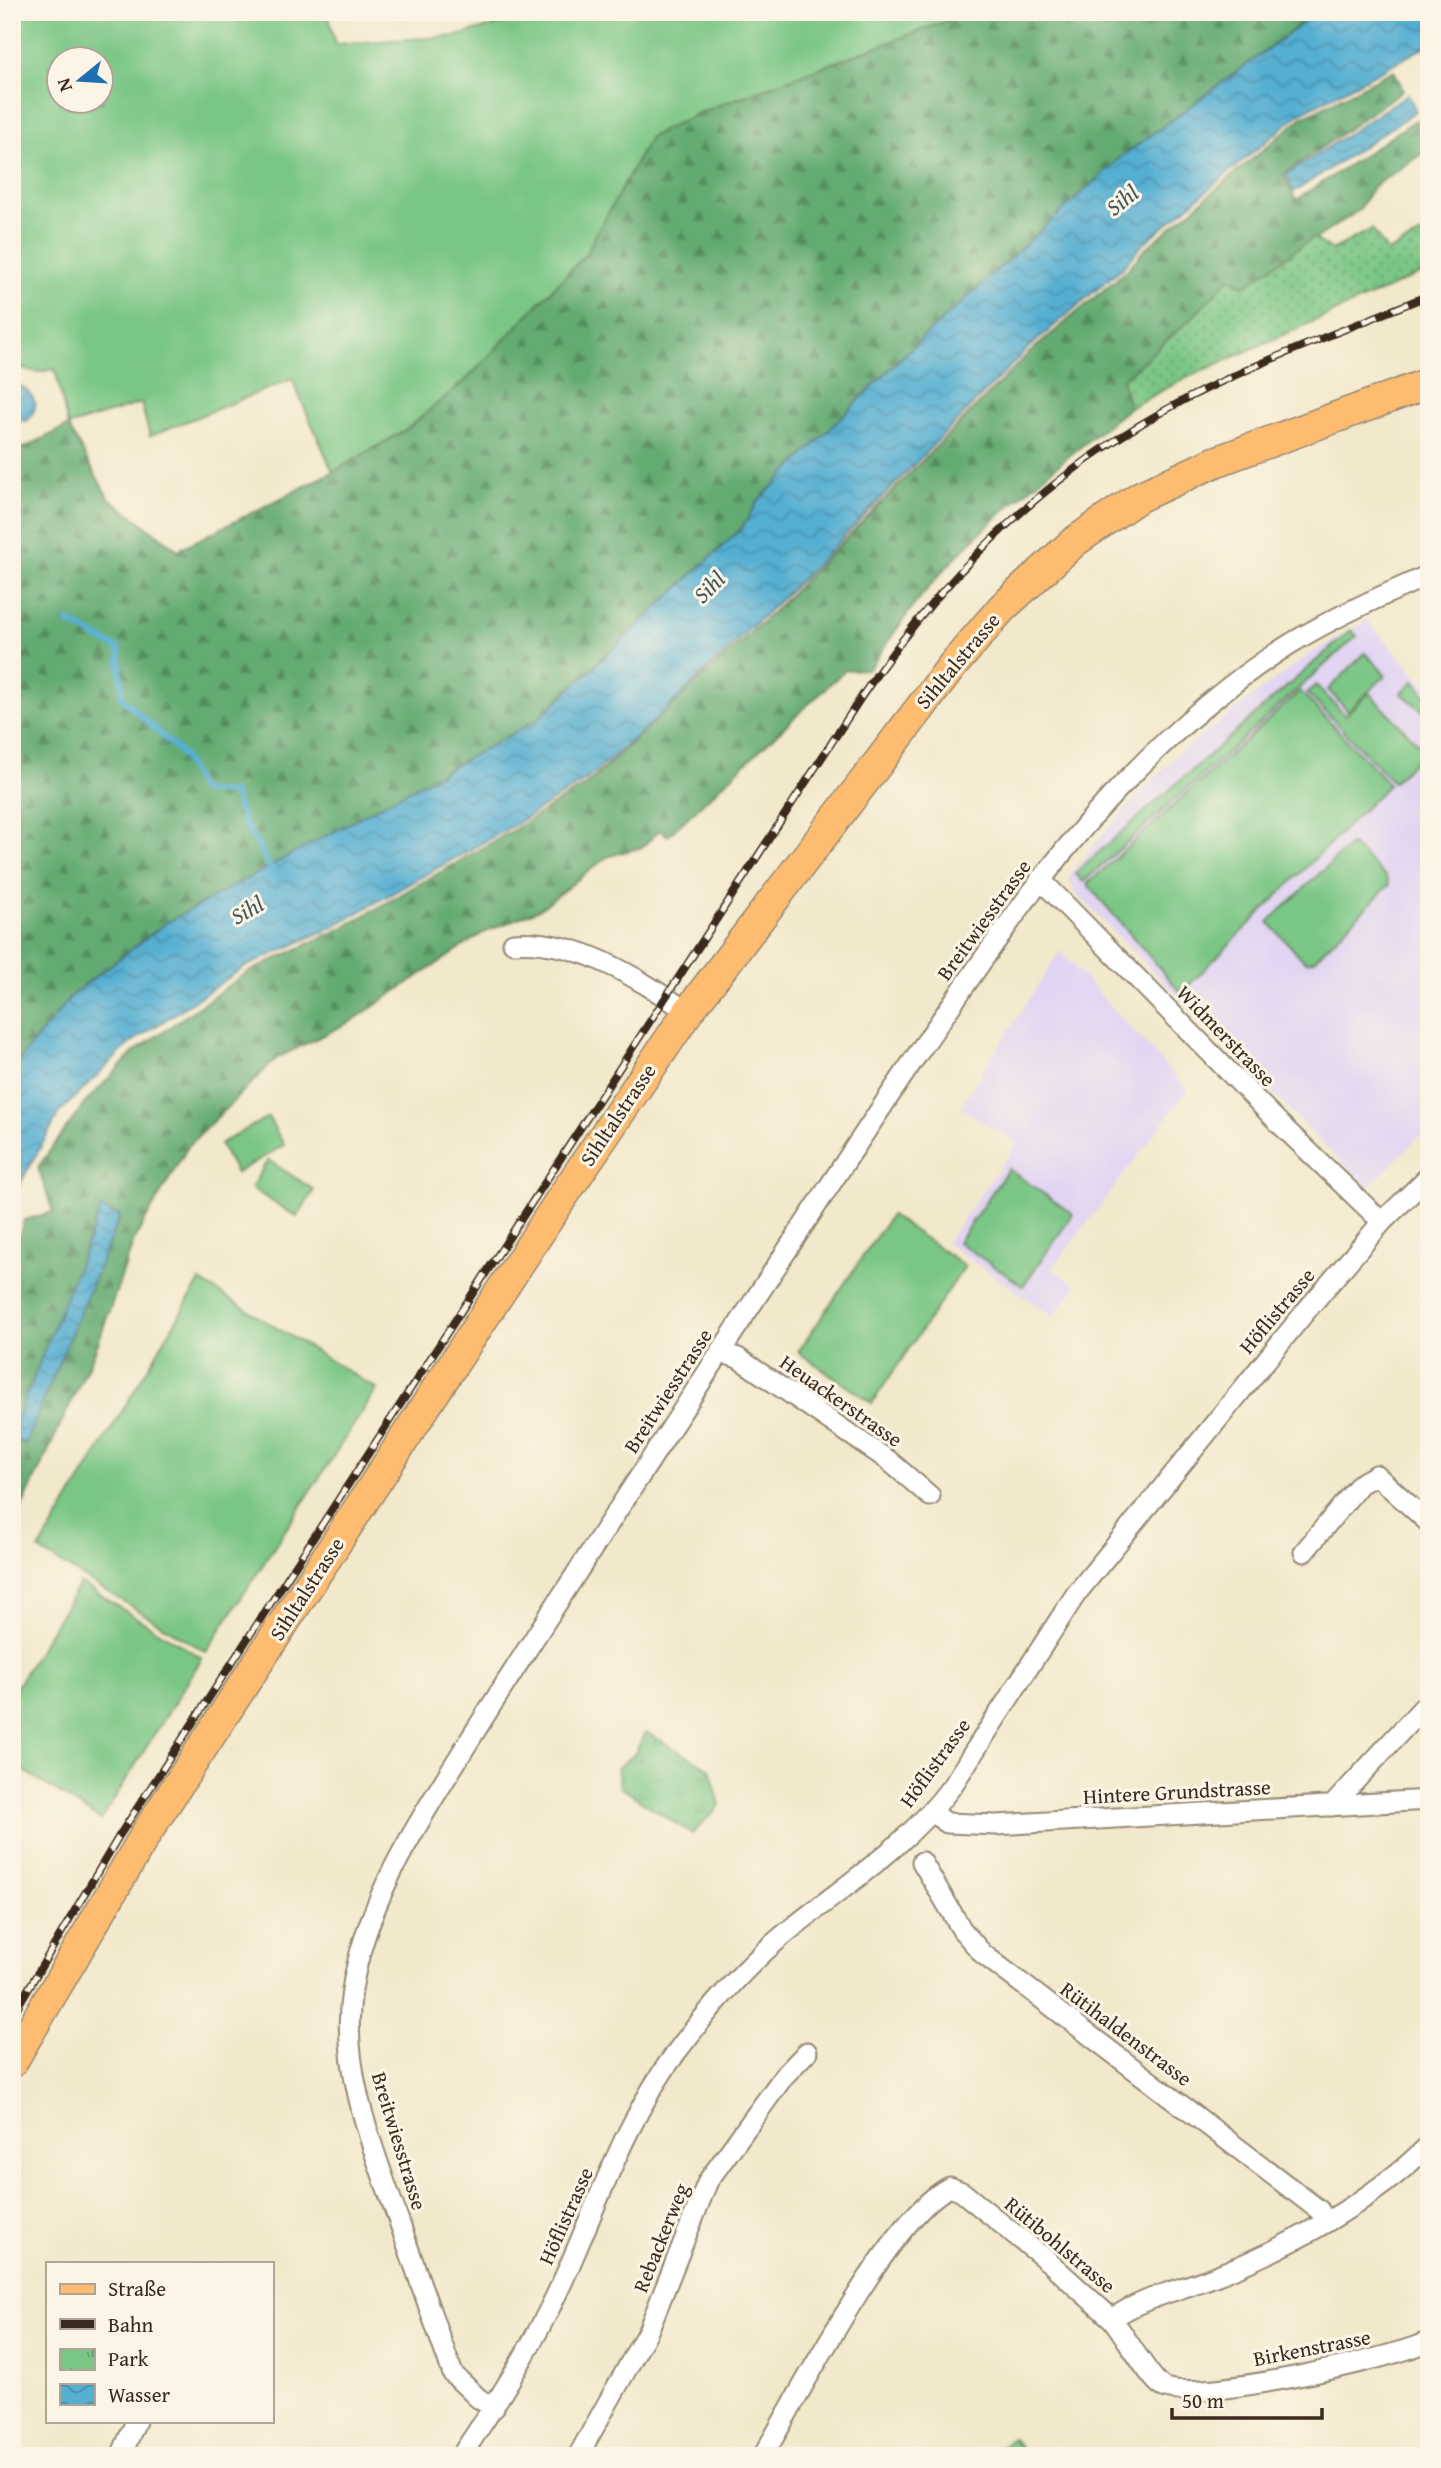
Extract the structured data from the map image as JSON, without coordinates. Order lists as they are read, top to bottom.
{
  "streets": {
    "main road": ["Sihltalstrasse"],
    "street": [
      "Breitwiesstrasse",
      "Widmerstrasse",
      "Höflistrasse",
      "Heuackerstrasse",
      "Hintere Grundstrasse",
      "Rütihaldenstrasse",
      "Rebackerweg",
      "Rütibohlstrasse",
      "Birkenstrasse"
    ]
  },
  "crossings": [
    ["Breitwiesstrasse", "Widmerstrasse"],
    ["Breitwiesstrasse", "Höflistrasse"],
    ["Breitwiesstrasse", "Heuackerstrasse"],
    ["Widmerstrasse", "Höflistrasse"],
    ["Höflistrasse", "Hintere Grundstrasse"],
    ["Rütihaldenstrasse", "Rütibohlstrasse"],
    ["Rütibohlstrasse", "Birkenstrasse"]
  ],
  "water": ["Sihl"],
  "legend": [
    "Straße",
    "Bahn",
    "Park",
    "Wasser"
  ],
  "scale_bar": "50 m",
  "north": "left"
}
